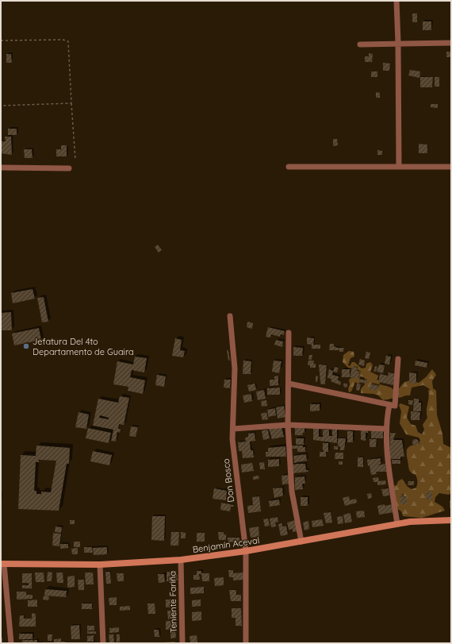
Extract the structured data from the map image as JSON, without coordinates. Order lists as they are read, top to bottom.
{
  "streets": {
    "street": ["Don Bosco", "Benjamín Aceval", "Teniente Fariña"]
  },
  "crossings": [
    ["Don Bosco", "Benjamín Aceval"],
    ["Benjamín Aceval", "Teniente Fariña"]
  ],
  "places": ["Jefatura Del 4to Departamento de Guaira"]
}
